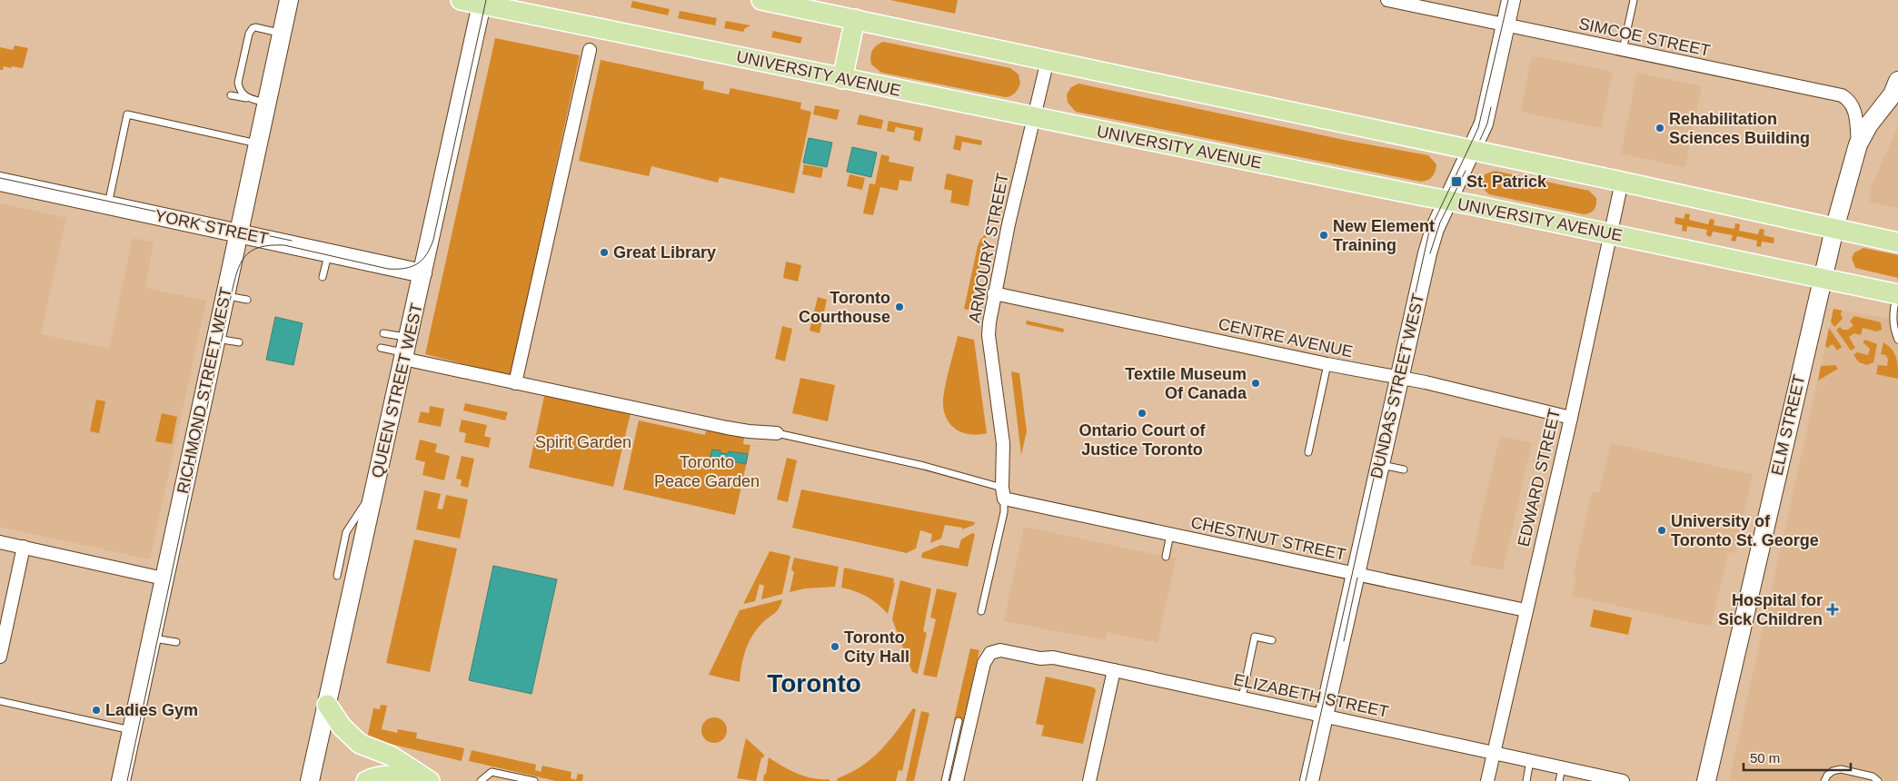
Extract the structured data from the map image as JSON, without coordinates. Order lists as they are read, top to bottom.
{
  "streets": {
    "main road": [
      "UNIVERSITY AVENUE",
      "YORK STREET",
      "DUNDAS STREET WEST",
      "RICHMOND STREET WEST",
      "QUEEN STREET WEST",
      "ELM STREET"
    ],
    "street": [
      "SIMCOE STREET",
      "ARMOURY STREET",
      "CENTRE AVENUE",
      "EDWARD STREET",
      "CHESTNUT STREET",
      "ELIZABETH STREET"
    ]
  },
  "crossings": [
    ["SIMCOE STREET", "DUNDAS STREET WEST"],
    ["SIMCOE STREET", "ELM STREET"],
    ["UNIVERSITY AVENUE", "ARMOURY STREET"],
    ["UNIVERSITY AVENUE", "DUNDAS STREET WEST"],
    ["UNIVERSITY AVENUE", "QUEEN STREET WEST"],
    ["UNIVERSITY AVENUE", "ELM STREET"],
    ["UNIVERSITY AVENUE", "EDWARD STREET"],
    ["YORK STREET", "RICHMOND STREET WEST"],
    ["YORK STREET", "QUEEN STREET WEST"],
    ["ARMOURY STREET", "CENTRE AVENUE"],
    ["ARMOURY STREET", "CHESTNUT STREET"],
    ["CENTRE AVENUE", "DUNDAS STREET WEST"],
    ["CENTRE AVENUE", "EDWARD STREET"],
    ["DUNDAS STREET WEST", "CHESTNUT STREET"],
    ["DUNDAS STREET WEST", "ELIZABETH STREET"],
    ["EDWARD STREET", "CHESTNUT STREET"],
    ["EDWARD STREET", "ELIZABETH STREET"]
  ],
  "districts": ["Toronto"],
  "parks": ["Spirit Garden", "Toronto Peace Garden"],
  "places": {
    "other": [
      "Rehabilitation Sciences Building",
      "New Element Training",
      "Great Library",
      "Toronto Courthouse",
      "Textile Museum Of Canada",
      "Ontario Court of Justice Toronto",
      "University of Toronto St. George",
      "Toronto City Hall",
      "Ladies Gym"
    ],
    "transit": ["St. Patrick"],
    "health": ["Hospital for Sick Children"]
  },
  "scale_bar": "50 m"
}
